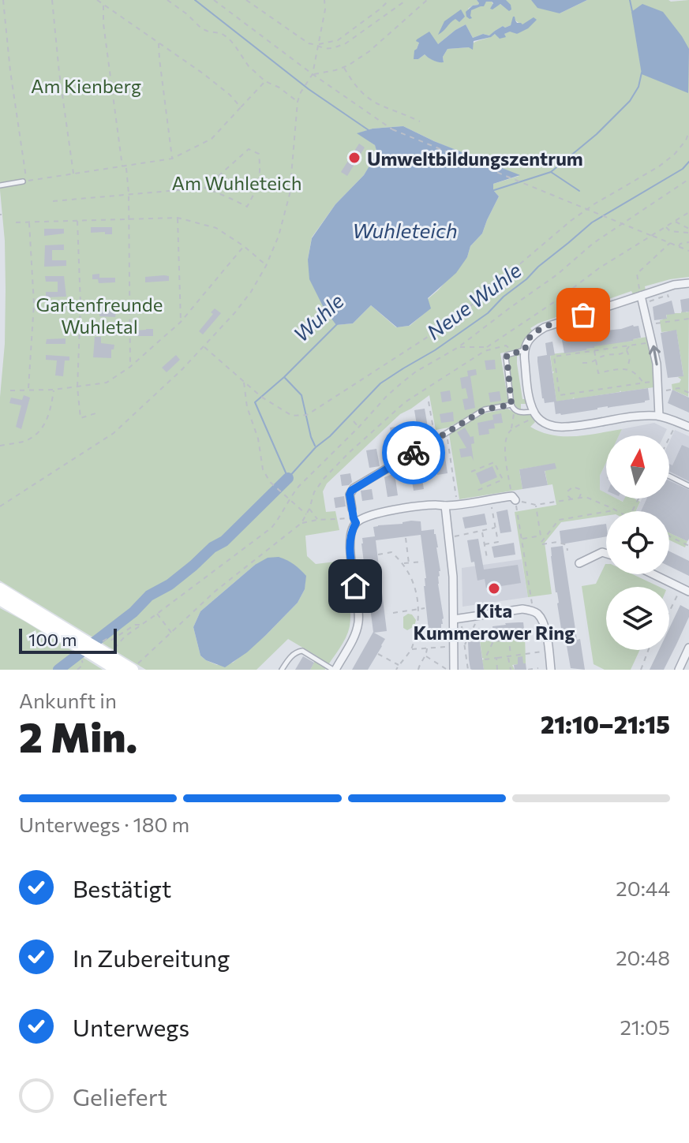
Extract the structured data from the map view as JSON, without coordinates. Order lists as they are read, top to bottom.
{
  "water": ["Wuhleteich", "Neue Wuhle", "Wuhle"],
  "parks": ["Am Kienberg", "Am Wuhleteich", "Gartenfreunde Wuhletal"],
  "places": ["Umweltbildungszentrum", "Kita Kummerower Ring"],
  "scale_bar": "100 m",
  "north": "top",
  "page": {
    "scale": "100 m",
    "heading": ["2 Min.", "Ankunft in", "21:10–21:15"],
    "bar": "Unterwegs · 180 m",
    "list": [
      ["Bestätigt", "20:44"],
      ["In Zubereitung", "20:48"],
      ["Unterwegs", "21:05"],
      "Geliefert"
    ]
  }
}
